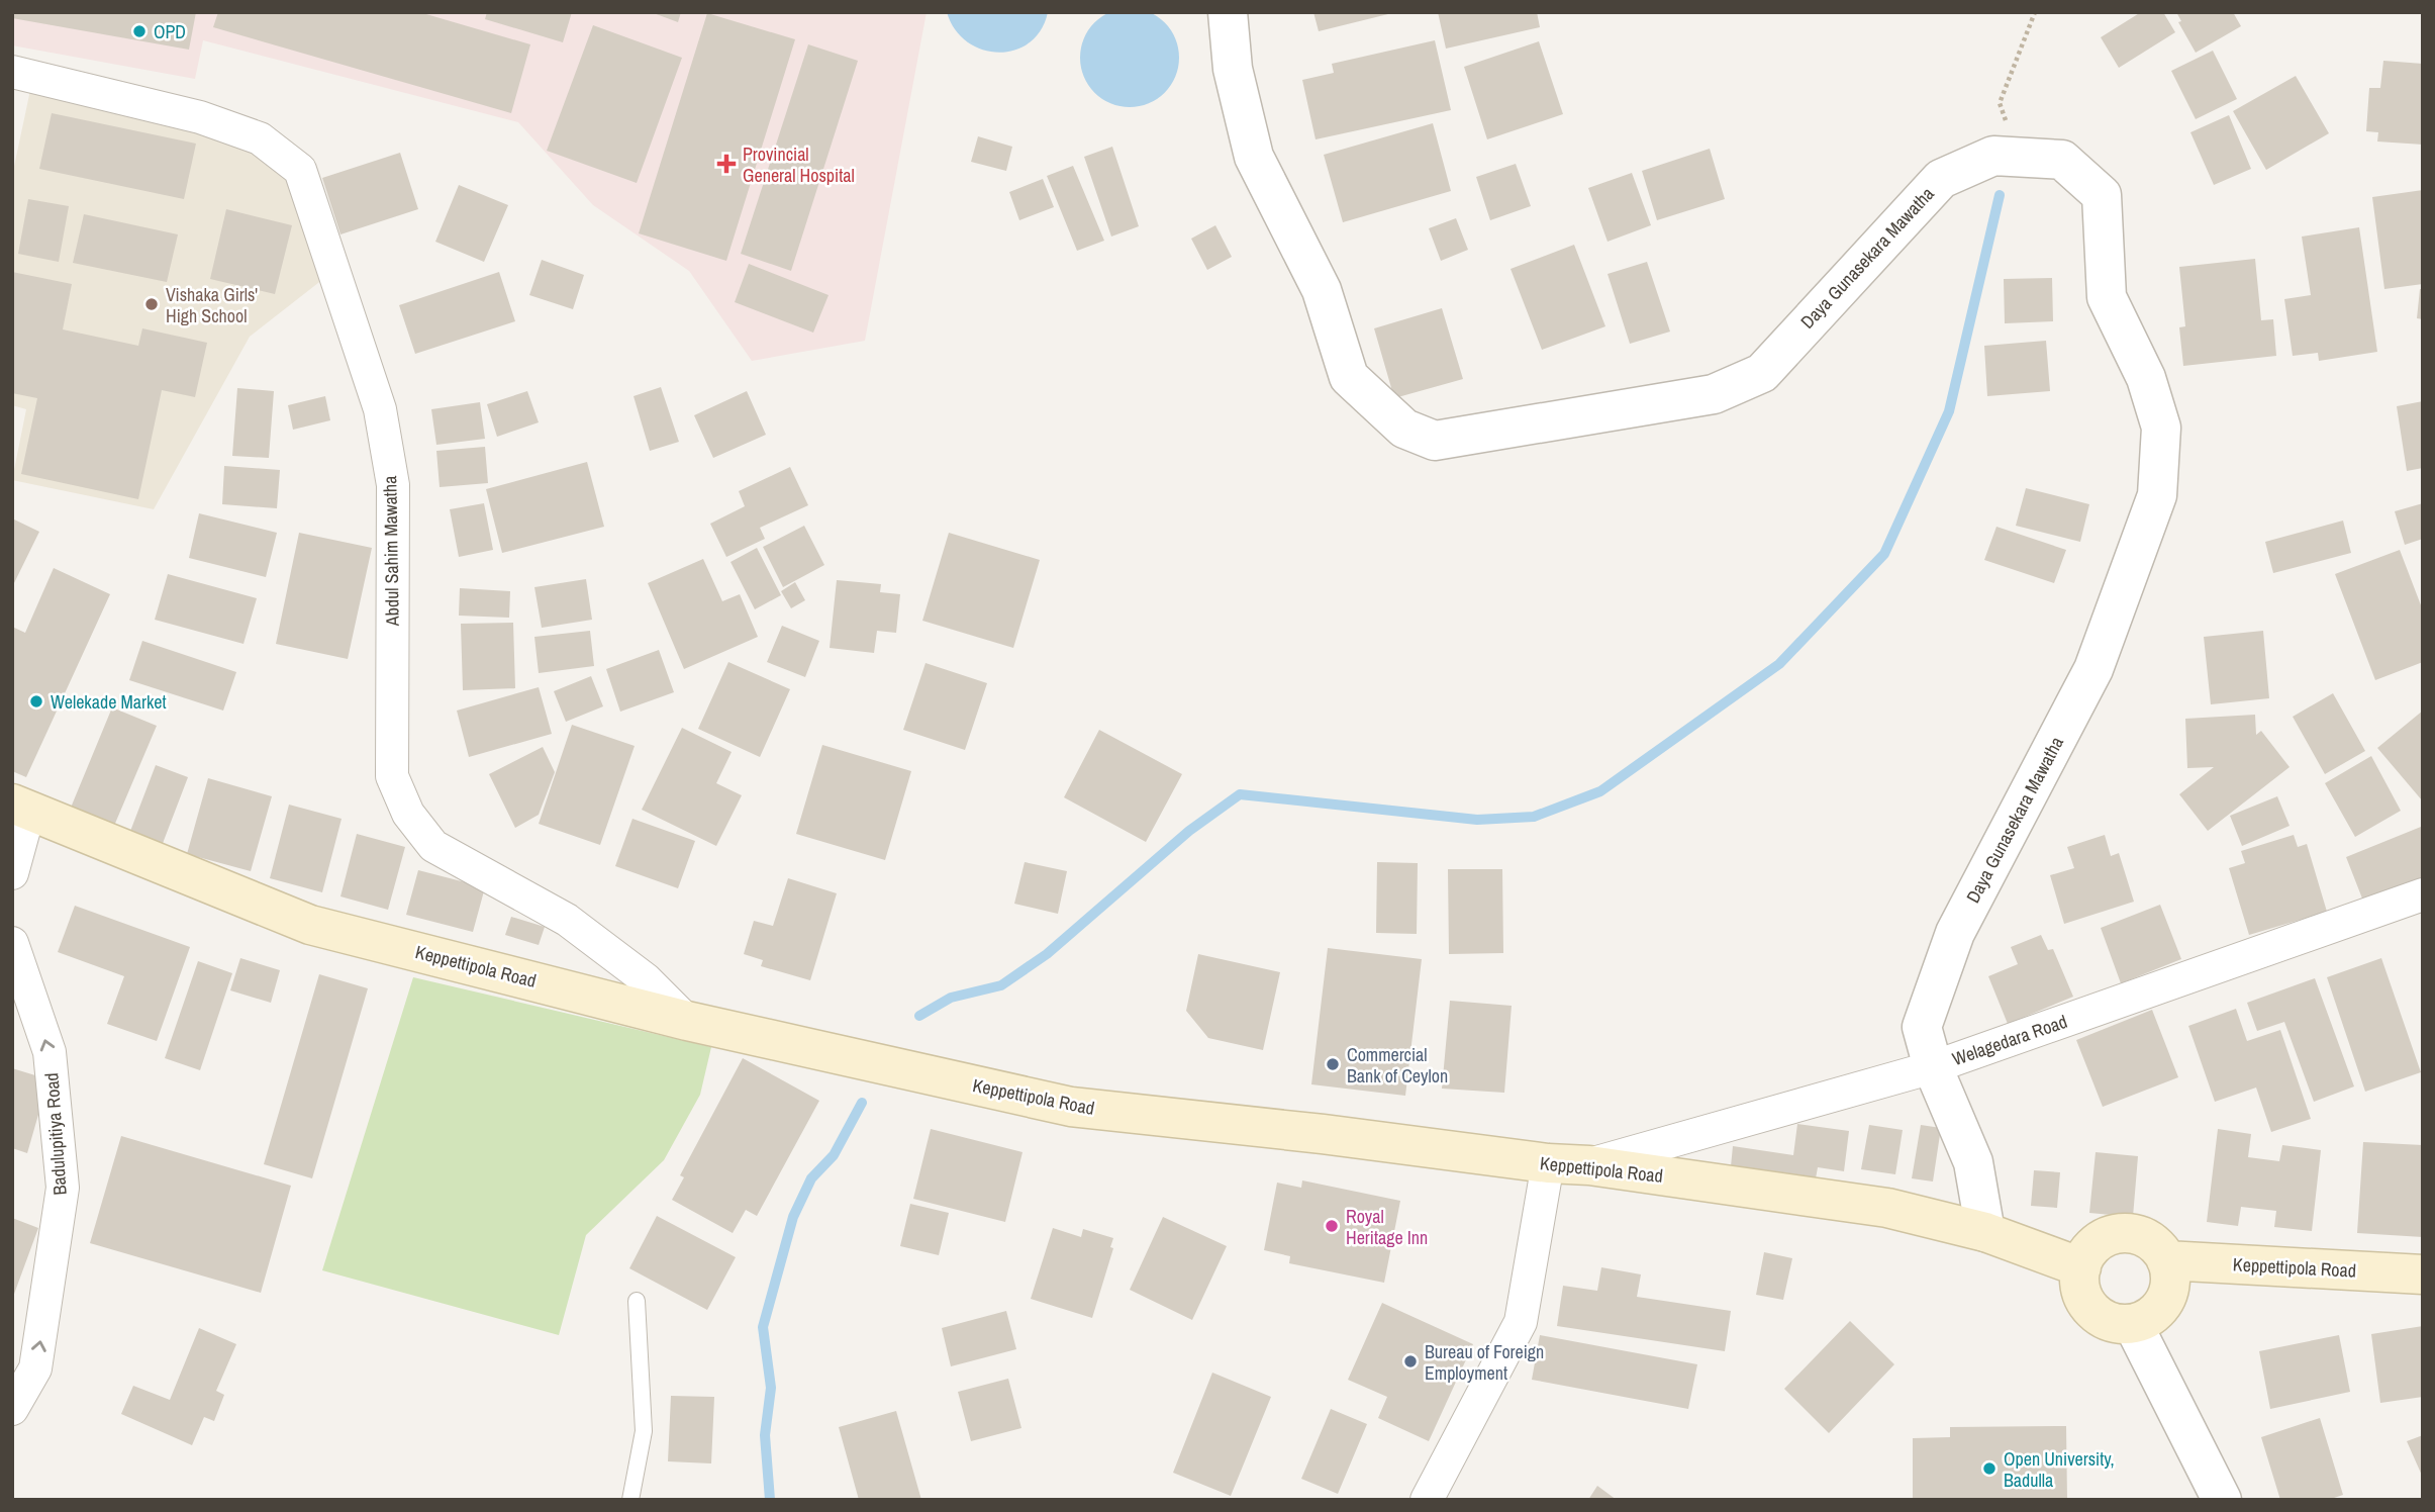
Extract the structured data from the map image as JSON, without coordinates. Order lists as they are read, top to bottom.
{
  "streets": {
    "main road": ["Keppettipola Road"],
    "street": [
      "Daya Gunasekara Mawatha",
      "Abdul Sahim Mawatha",
      "Welagedara Road",
      "Badulupitiya Road"
    ]
  },
  "crossings": [
    ["Daya Gunasekara Mawatha", "Keppettipola Road"],
    ["Daya Gunasekara Mawatha", "Welagedara Road"],
    ["Abdul Sahim Mawatha", "Keppettipola Road"],
    ["Keppettipola Road", "Welagedara Road"]
  ],
  "one_way": ["Badulupitiya Road"],
  "places": {
    "other": [
      "OPD",
      "Vishaka Girls' High School",
      "Welekade Market",
      "Commercial Bank of Ceylon",
      "Royal Heritage Inn",
      "Bureau of Foreign Employment",
      "Open University, Badulla"
    ],
    "health": ["Provincial General Hospital"]
  }
}
